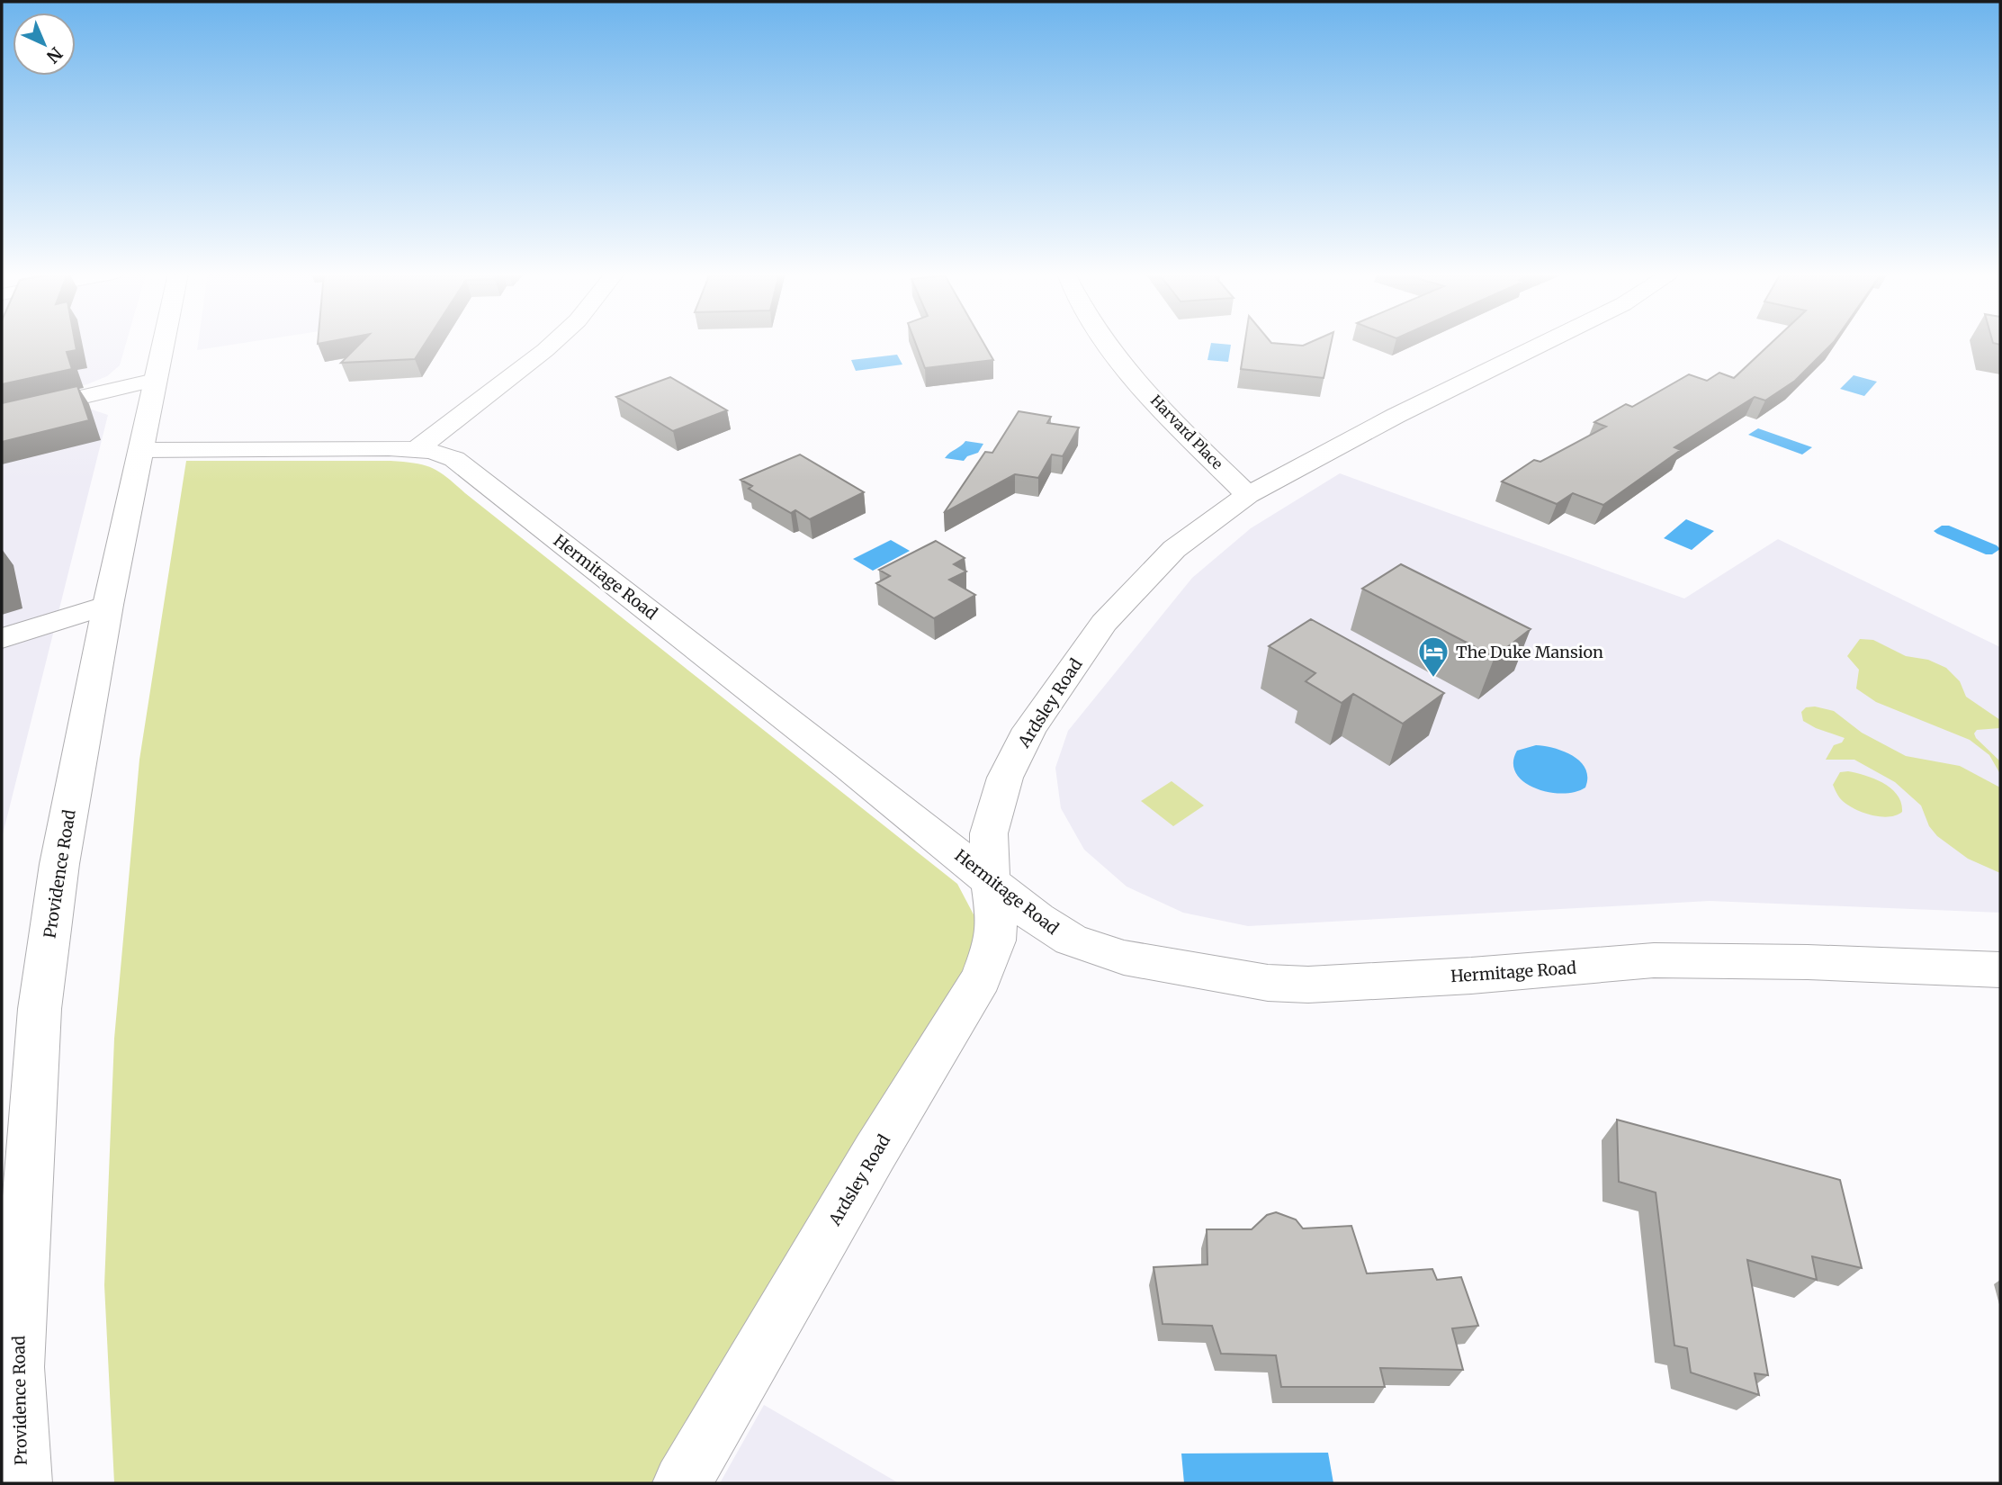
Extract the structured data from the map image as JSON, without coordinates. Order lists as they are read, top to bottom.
{
  "streets": {
    "street": [
      "Harvard Place",
      "Hermitage Road",
      "Ardsley Road",
      "Providence Road"
    ]
  },
  "crossings": [
    ["Harvard Place", "Ardsley Road"],
    ["Hermitage Road", "Ardsley Road"],
    ["Hermitage Road", "Providence Road"]
  ],
  "places": {
    "hotel": ["The Duke Mansion"]
  },
  "north": "bottom right"
}
